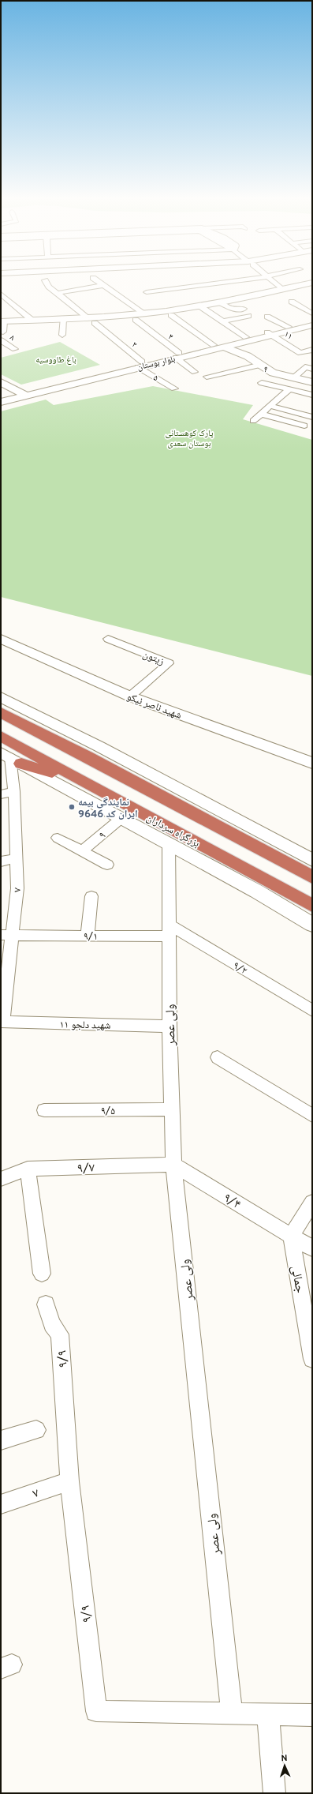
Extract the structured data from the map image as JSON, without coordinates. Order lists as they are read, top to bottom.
{
  "streets": {
    "highway": ["بزرگراه سرداران"],
    "main road": ["بلوار بوستان", "۹", "شهید ناصر نیکو"],
    "street": [
      "۱۱",
      "۴",
      "۸",
      "۲",
      "۵",
      "زیتون",
      "۷",
      "۹/۱",
      "۹/۲",
      "شهید دلجو ۱۱",
      "ولی عصر",
      "۹/۵",
      "۹/۷",
      "۹/۴",
      "جمالی",
      "۹/۹"
    ]
  },
  "crossings": [
    ["۱۱", "بلوار بوستان"],
    ["۴", "بلوار بوستان"],
    ["۲", "بلوار بوستان"],
    ["۲", "۵"],
    ["بلوار بوستان", "۹"],
    ["بلوار بوستان", "۵"],
    ["زیتون", "شهید ناصر نیکو"],
    ["۷", "۹/۱"],
    ["۷", "شهید دلجو ۱۱"],
    ["۷", "۹/۹"],
    ["۹/۱", "۹/۲"],
    ["۹/۱", "ولی عصر"],
    ["۹/۲", "ولی عصر"],
    ["شهید دلجو ۱۱", "ولی عصر"],
    ["ولی عصر", "۹/۵"],
    ["ولی عصر", "۹/۷"],
    ["ولی عصر", "۹/۴"],
    ["ولی عصر", "۹/۹"],
    ["۹/۷", "۹/۴"],
    ["۹/۴", "جمالی"]
  ],
  "parks": ["باغ طاووسیه", "پارک کوهستانی بوستان سعدی"],
  "places": ["نمایندگی بیمه ایران کد 9646"],
  "north": "top"
}
